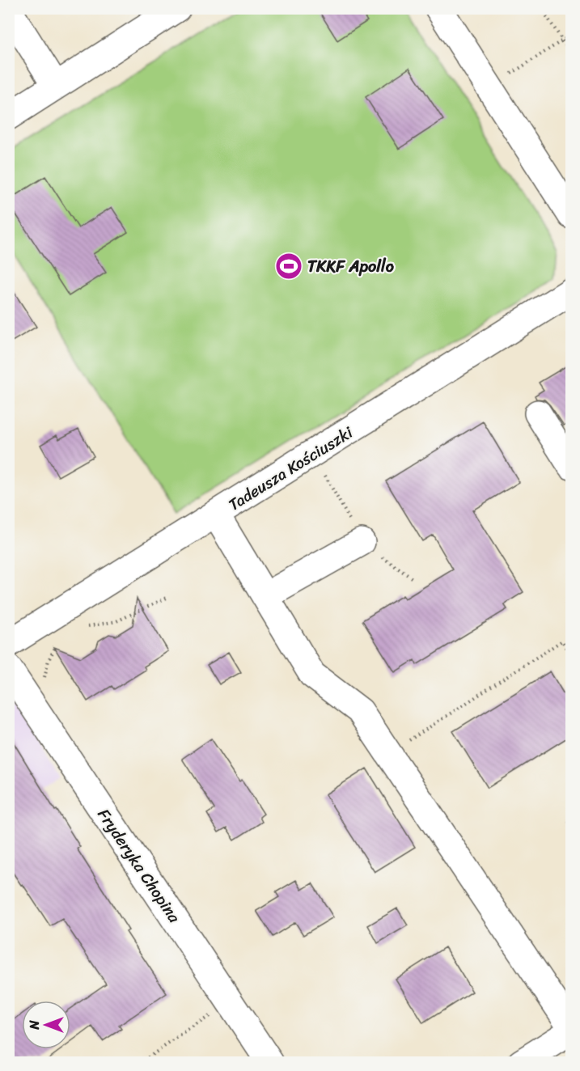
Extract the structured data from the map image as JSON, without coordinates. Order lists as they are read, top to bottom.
{
  "streets": {
    "street": ["Tadeusza Kościuszki", "Fryderyka Chopina"]
  },
  "places": {
    "sports": ["TKKF Apollo"]
  },
  "north": "left"
}
